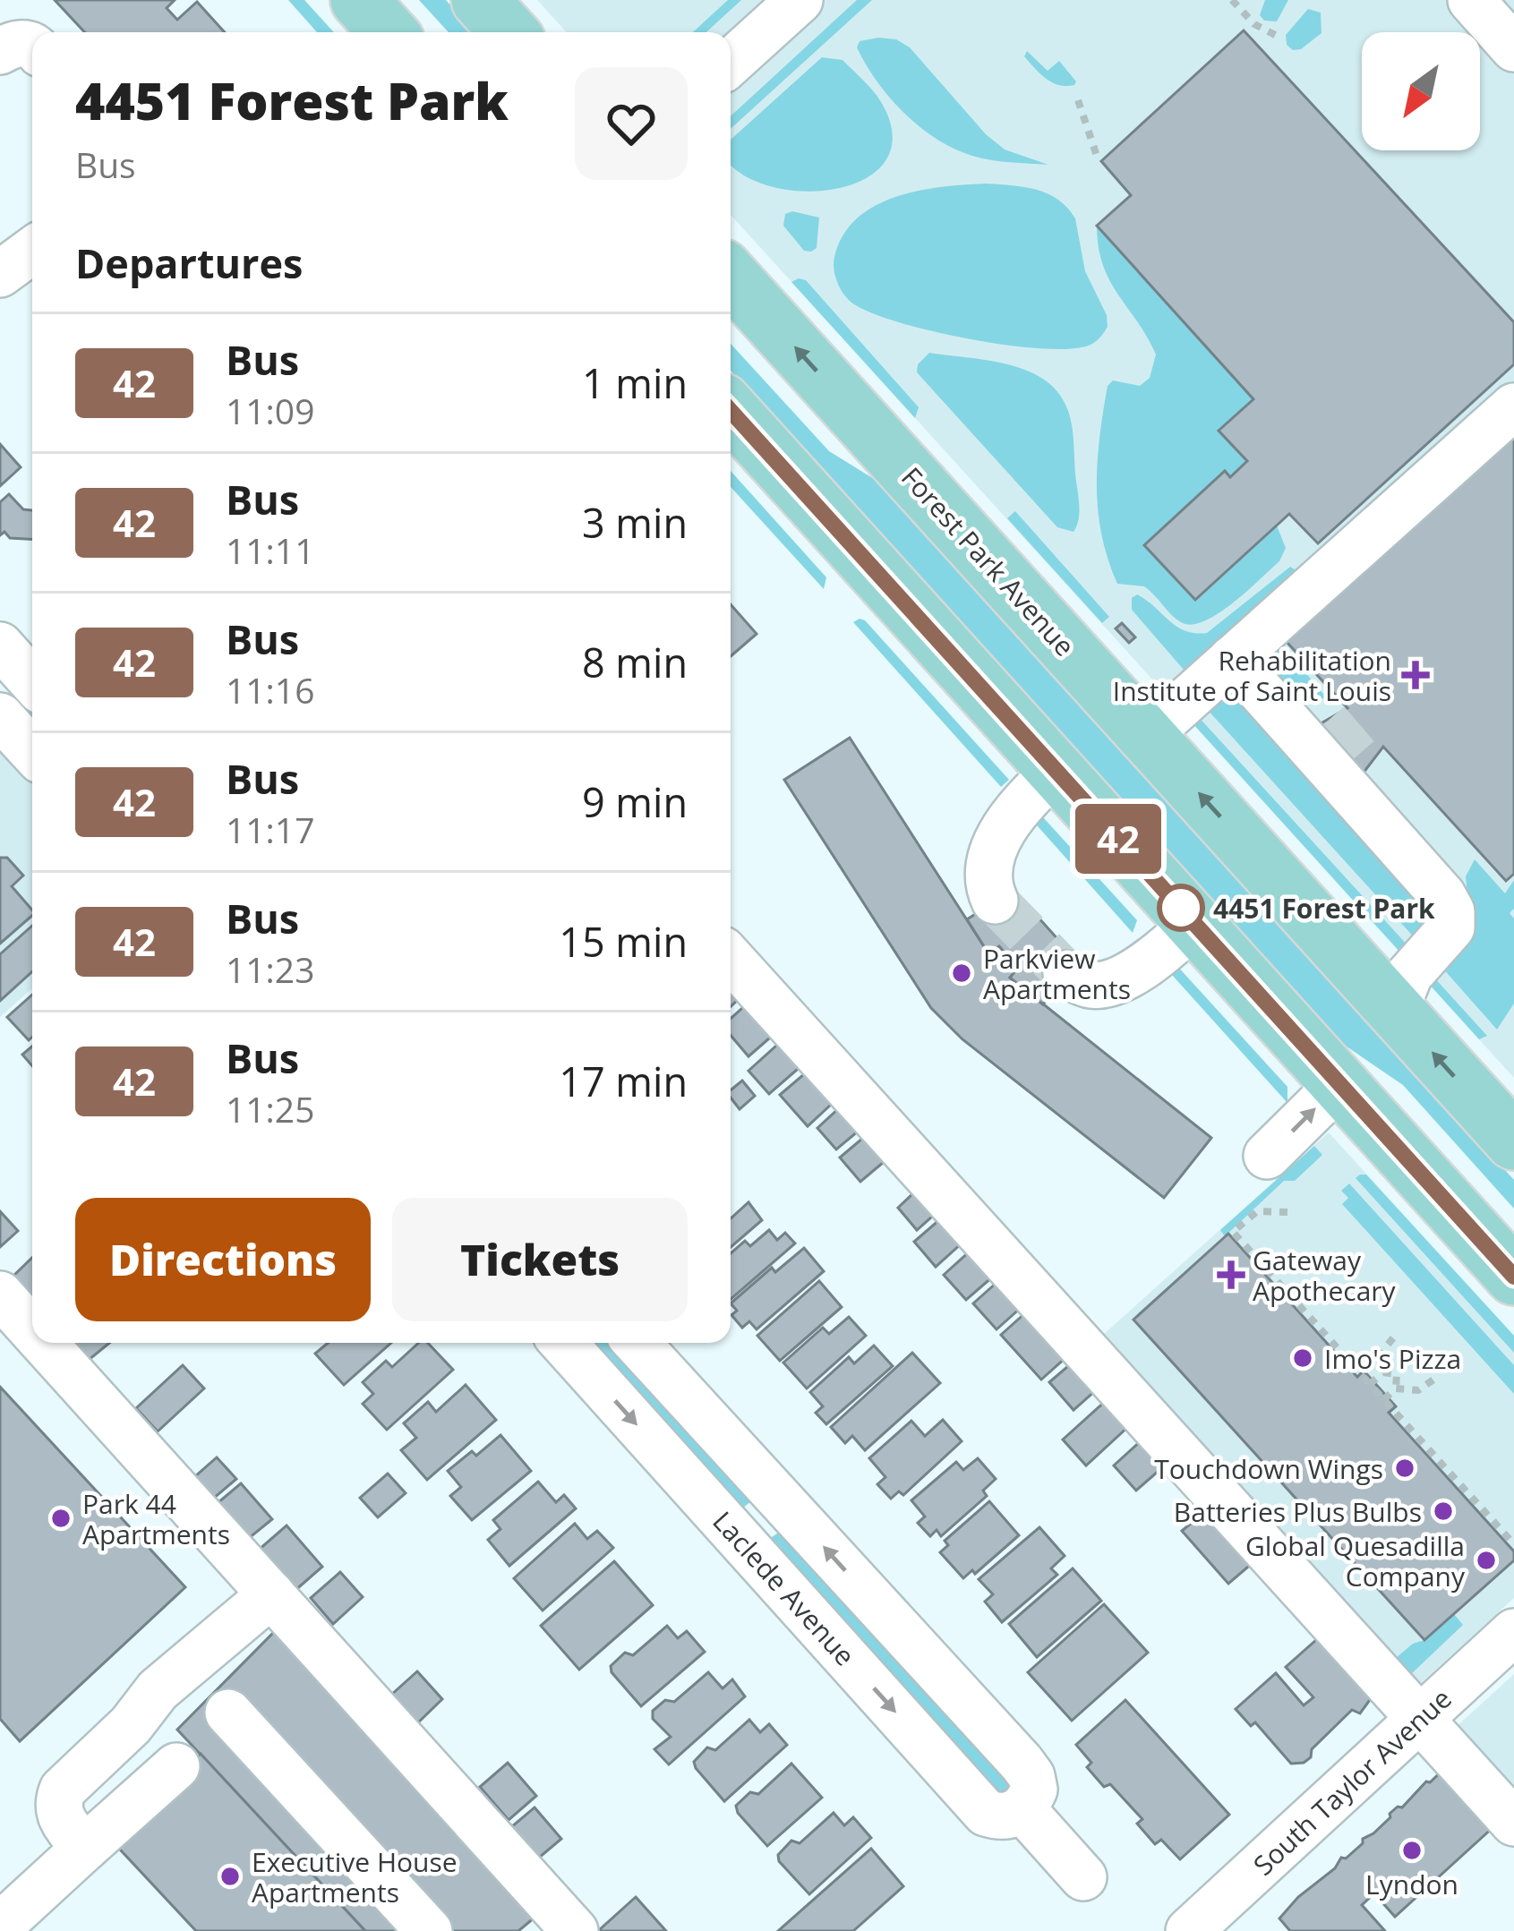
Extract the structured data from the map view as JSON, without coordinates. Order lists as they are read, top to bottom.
{
  "streets": {
    "main road": ["Forest Park Avenue"],
    "street": ["Laclede Avenue", "South Taylor Avenue"]
  },
  "places": {
    "health": ["Rehabilitation Institute of Saint Louis", "Gateway Apothecary"],
    "other": [
      "4451 Forest Park",
      "Parkview Apartments",
      "Imo's Pizza",
      "Touchdown Wings",
      "Batteries Plus Bulbs",
      "Park 44 Apartments",
      "Global Quesadilla Company",
      "Lyndon",
      "Executive House Apartments"
    ]
  },
  "lines": ["bus line 42"],
  "north": "bottom left",
  "page": {
    "on_map": "42",
    "heading": [
      ["4451 Forest Park", "Bus"],
      "Departures"
    ],
    "list": [
      {
        "mark": "42",
        "name": "Bus",
        "note": "11:09",
        "value": "1 min"
      },
      {
        "mark": "42",
        "name": "Bus",
        "note": "11:11",
        "value": "3 min"
      },
      {
        "mark": "42",
        "name": "Bus",
        "note": "11:16",
        "value": "8 min"
      },
      {
        "mark": "42",
        "name": "Bus",
        "note": "11:17",
        "value": "9 min"
      },
      {
        "mark": "42",
        "name": "Bus",
        "note": "11:23",
        "value": "15 min"
      },
      {
        "mark": "42",
        "name": "Bus",
        "note": "11:25",
        "value": "17 min"
      }
    ],
    "buttons": ["Directions", "Tickets"]
  }
}
